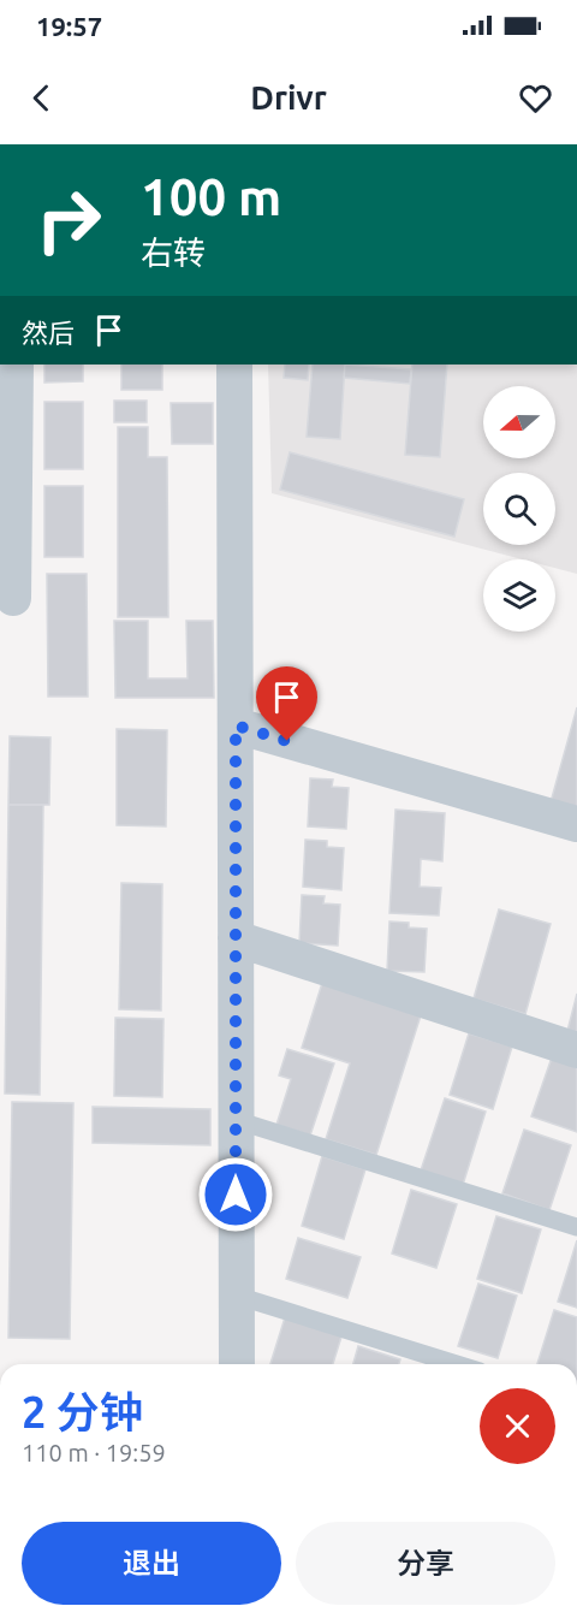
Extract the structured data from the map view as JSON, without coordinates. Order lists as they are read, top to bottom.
{
  "north": "left",
  "page": {
    "status": "19:57",
    "header": "Drivr",
    "turn": ["100 m", "右转"],
    "then": "然后",
    "heading": ["2 分钟", "110 m · 19:59"],
    "buttons": ["退出", "分享"]
  }
}
